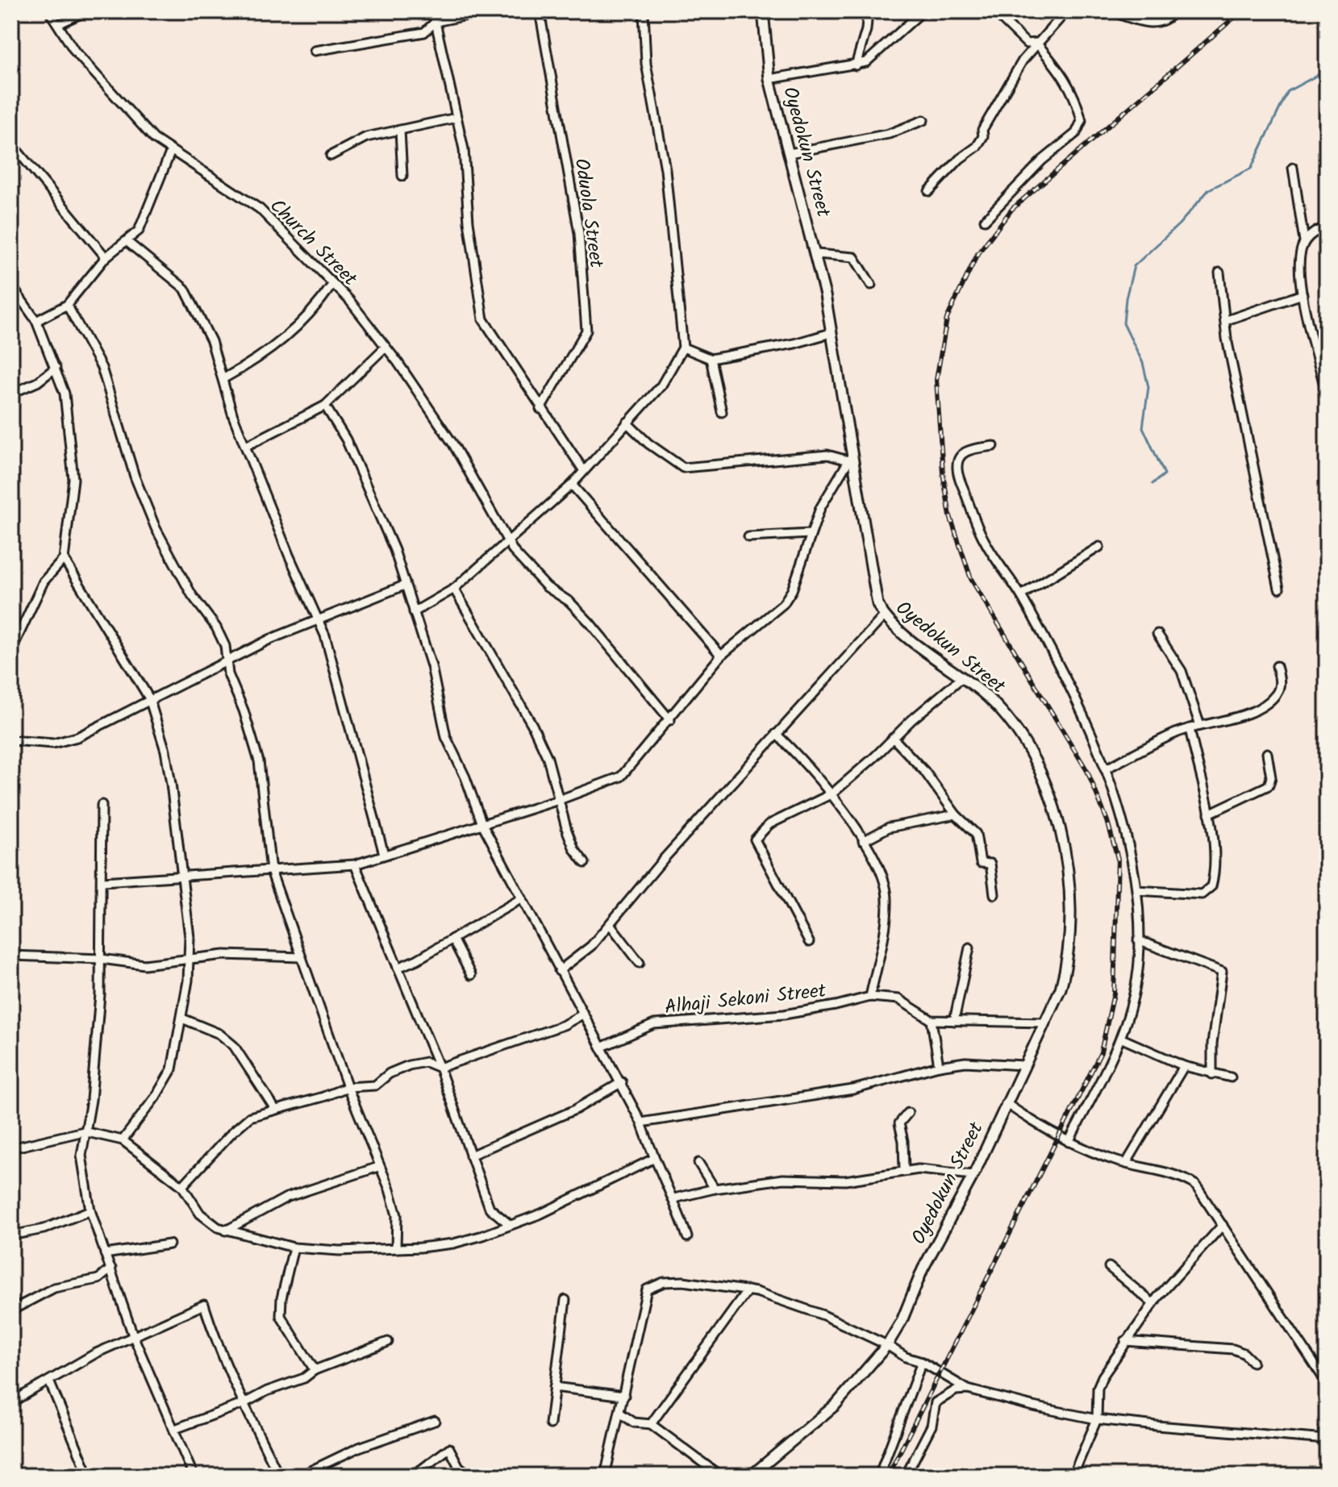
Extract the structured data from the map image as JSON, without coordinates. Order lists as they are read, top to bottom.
{
  "streets": {
    "street": [
      "Oyedokun Street",
      "Oduola Street",
      "Church Street",
      "Alhaji Sekoni Street"
    ]
  }
}
